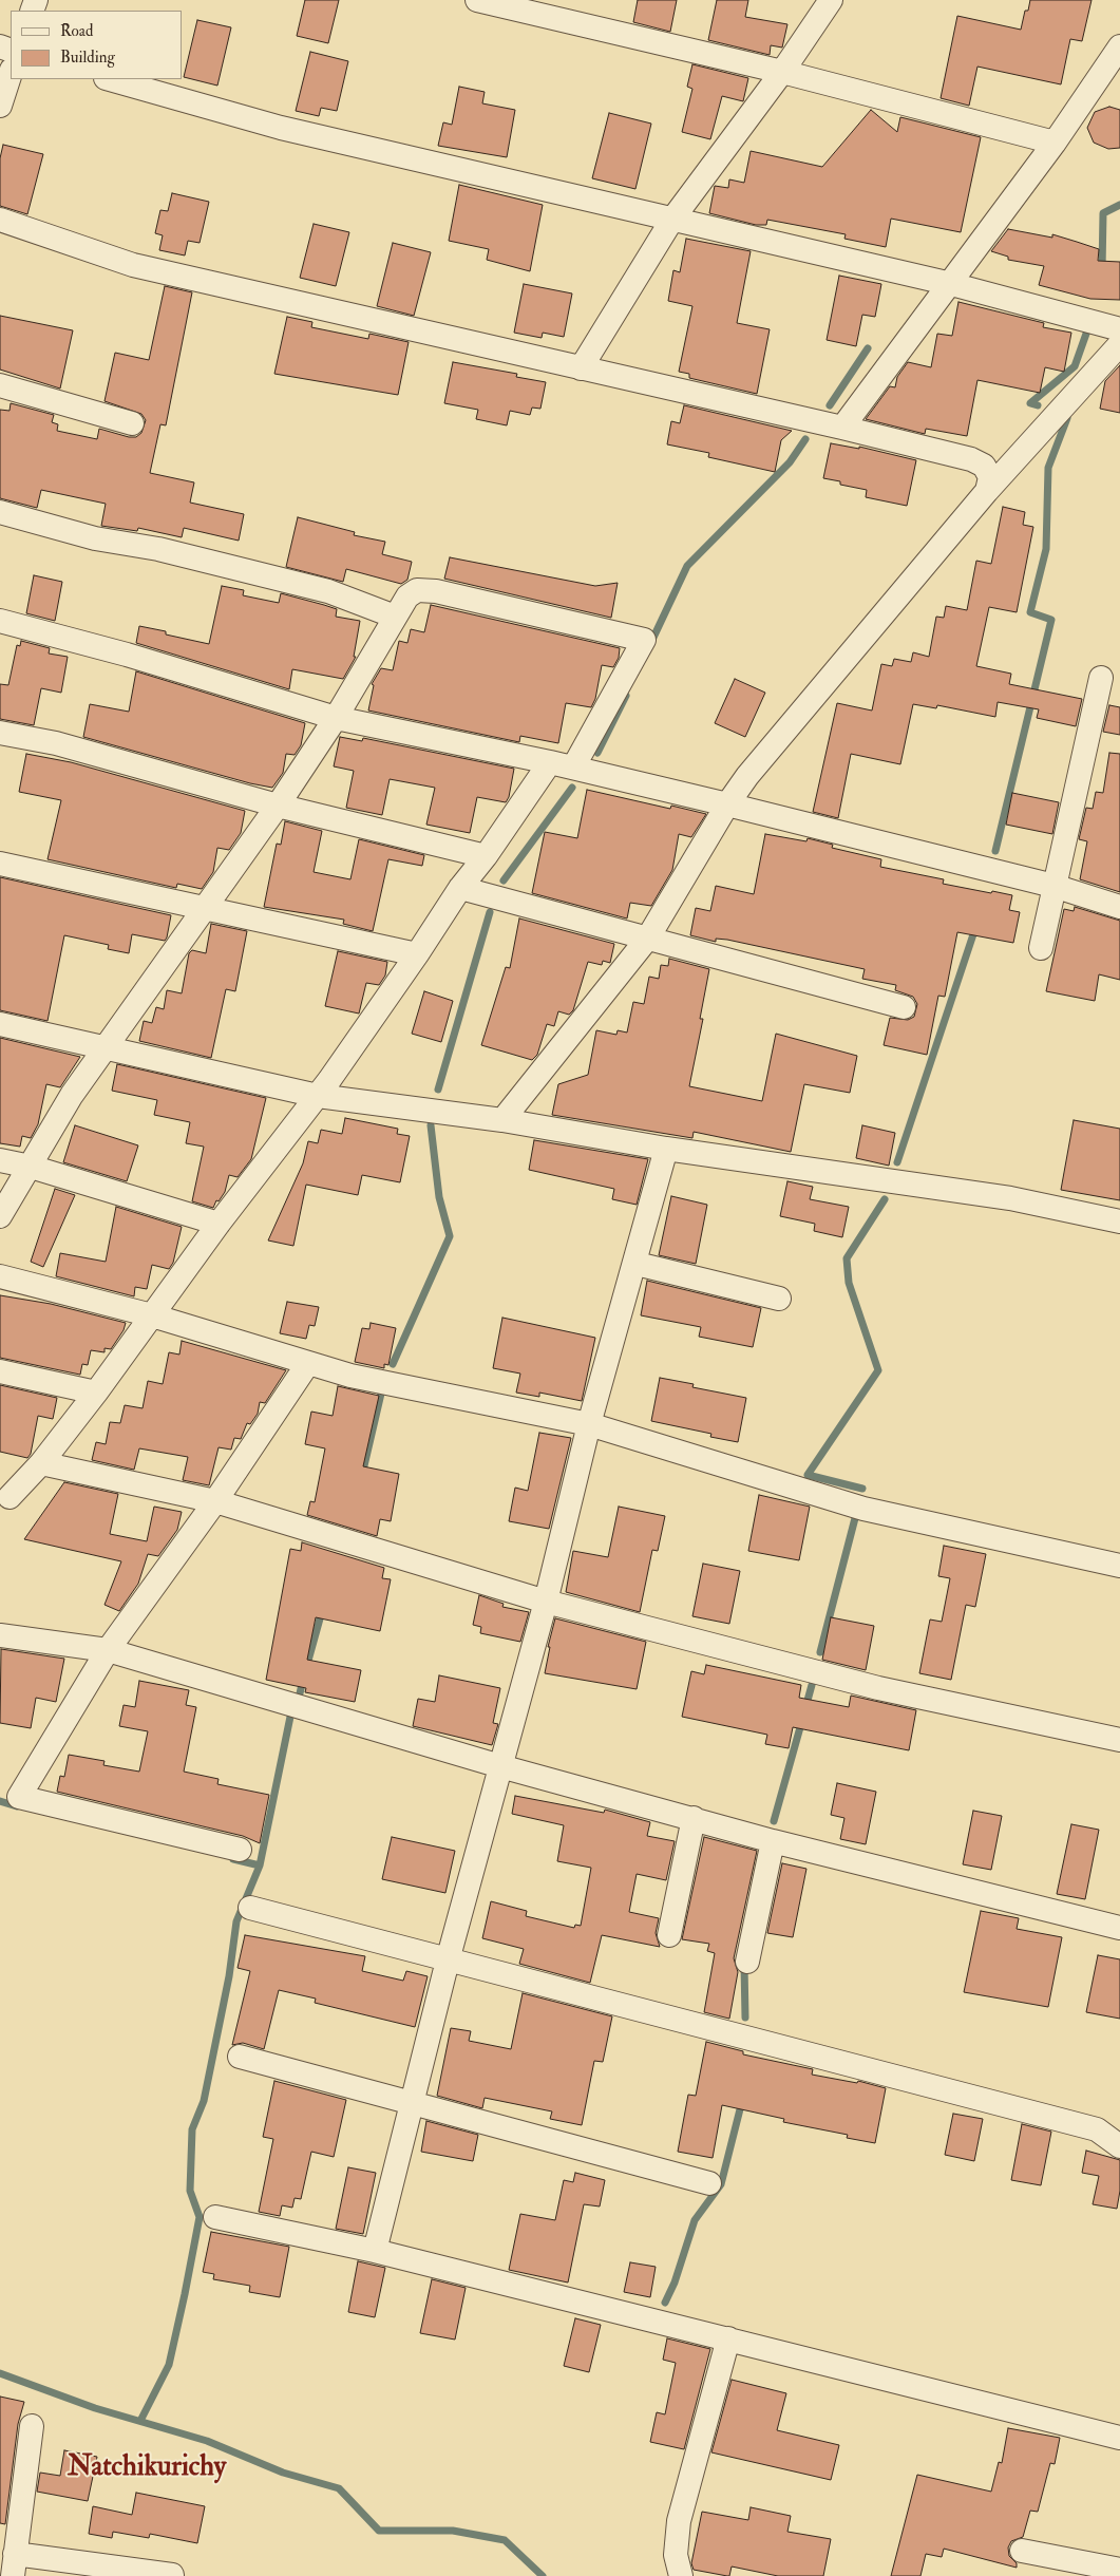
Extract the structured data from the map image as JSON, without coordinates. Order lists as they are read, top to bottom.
{
  "districts": ["Natchikurichy"],
  "legend": ["Road", "Building"]
}
